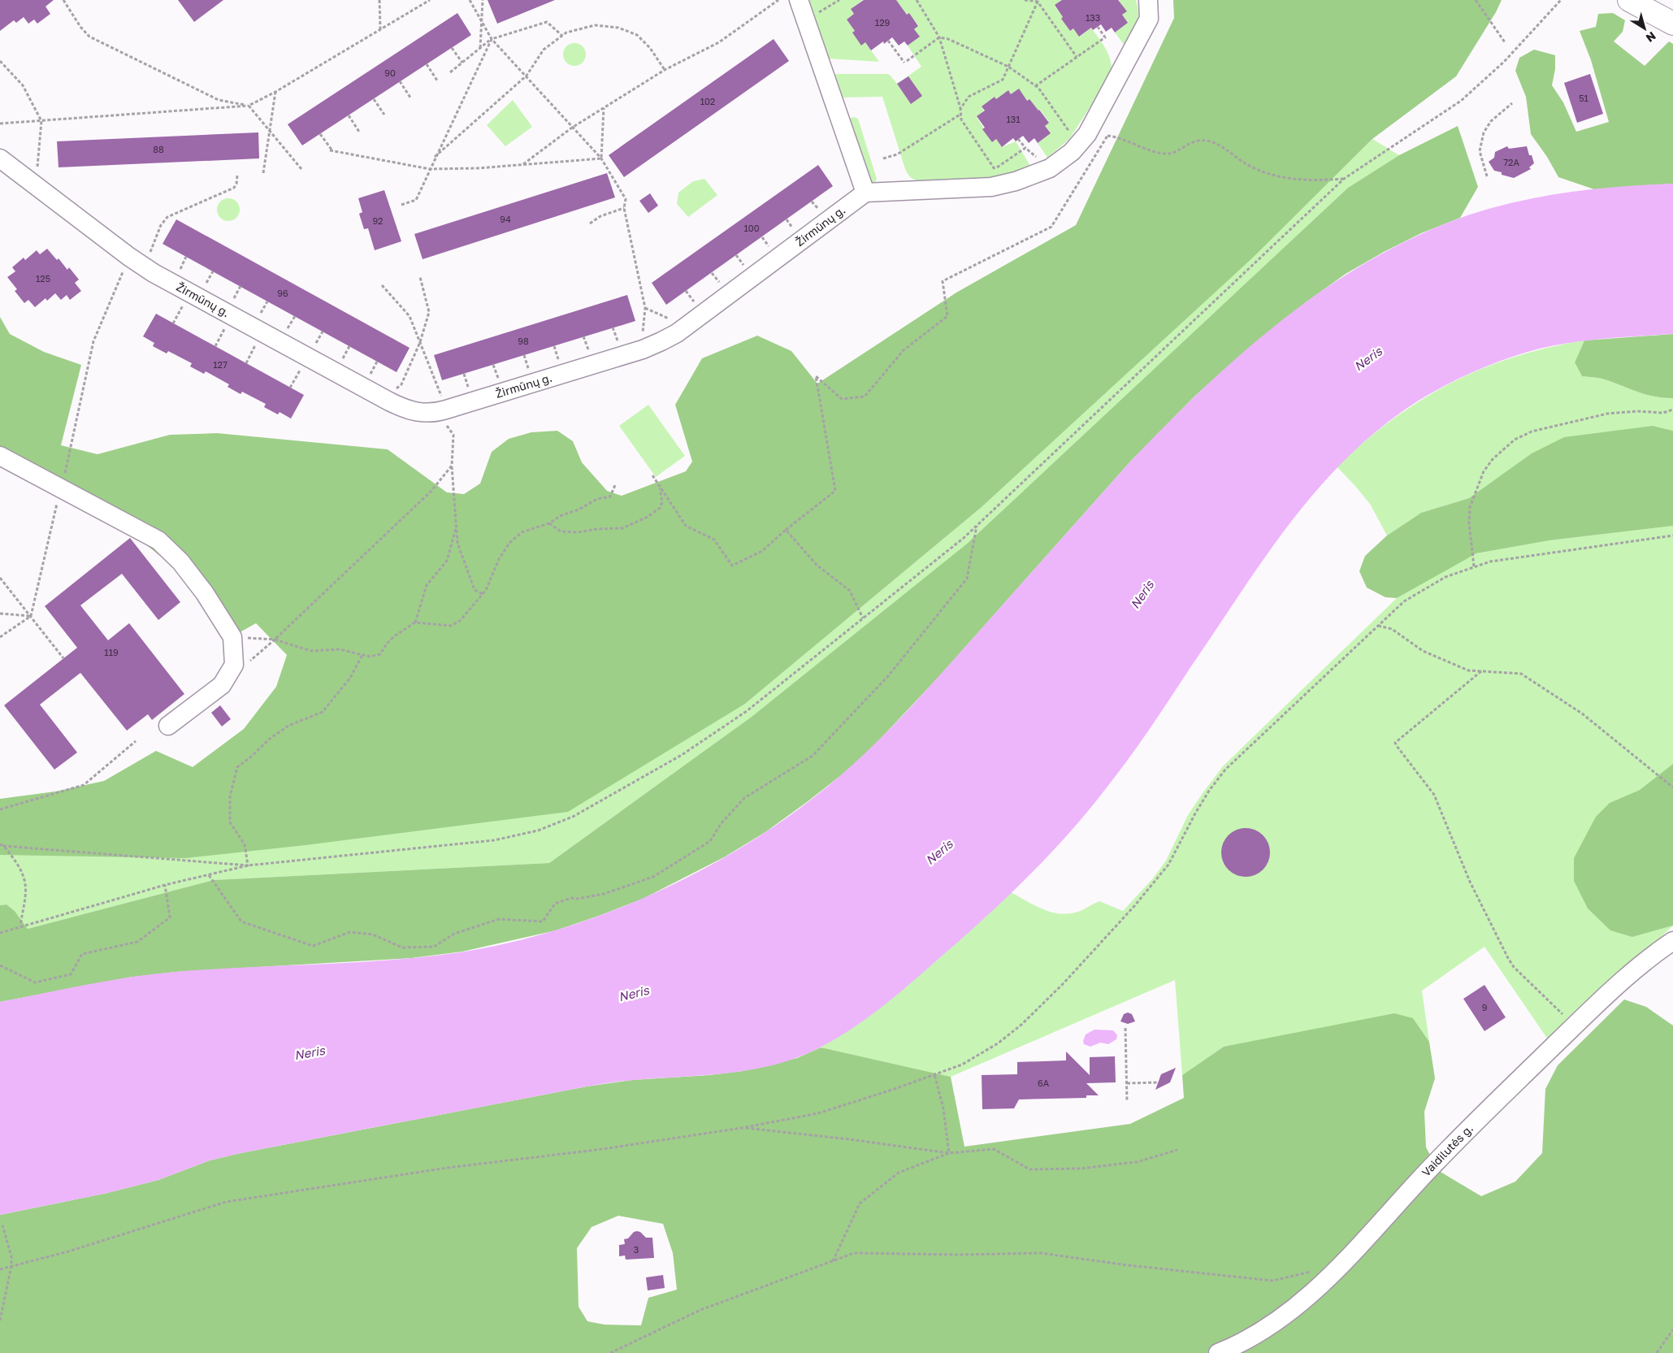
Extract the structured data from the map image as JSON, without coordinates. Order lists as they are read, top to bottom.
{
  "streets": {
    "street": ["Žirmūnų g.", "Vaidilutės g."]
  },
  "water": ["Neris"],
  "house_numbers": [
    "133",
    "129",
    "90",
    "51",
    "102",
    "131",
    "88",
    "72A",
    "94",
    "92",
    "100",
    "125",
    "96",
    "98",
    "127",
    "119",
    "9",
    "6A",
    "3"
  ],
  "north": "bottom right"
}
